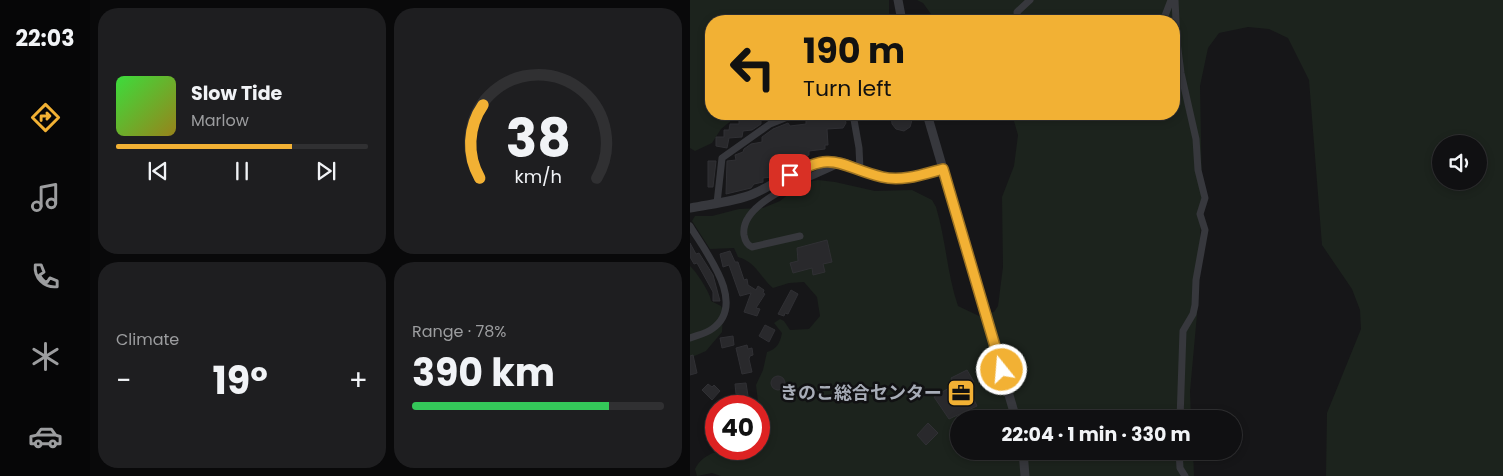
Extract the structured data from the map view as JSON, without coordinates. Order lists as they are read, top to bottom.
{
  "places": {
    "office": ["きのこ総合センター"]
  },
  "page": {
    "tabs": "22:03",
    "turn": ["190 m", "Turn left"],
    "song": ["Slow Tide", "Marlow"],
    "tile": [
      "Climate",
      ["Range · 78%", "390 km"]
    ],
    "heat": ["−", "19°", "+"],
    "limit": "40",
    "trip": "22:04 · 1 min · 330 m",
    "gauge": ["38", "km/h"]
  }
}
